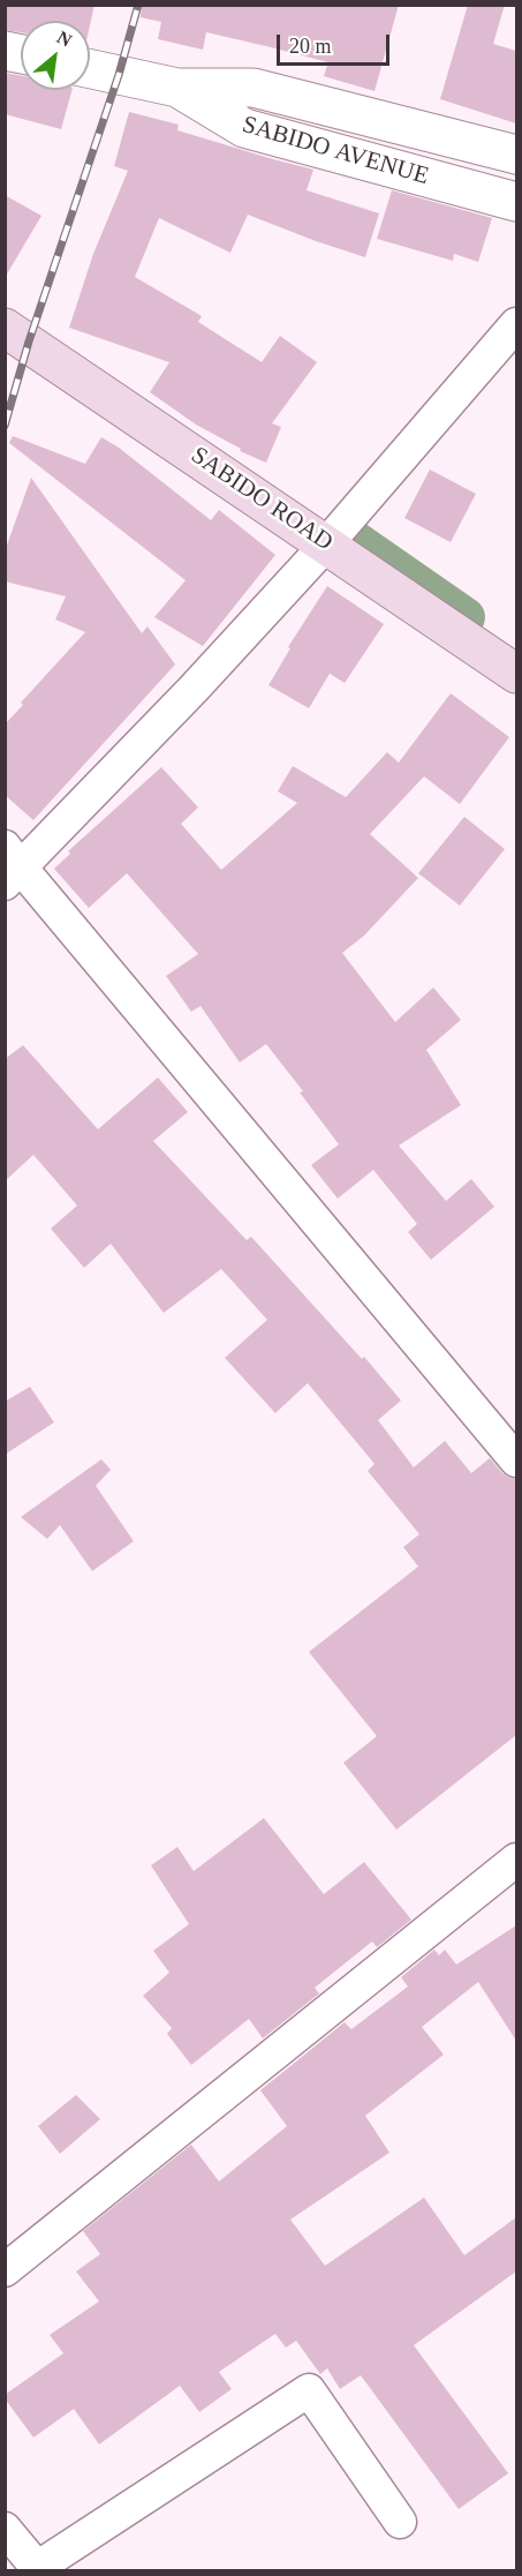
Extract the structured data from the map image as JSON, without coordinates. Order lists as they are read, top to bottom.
{
  "streets": {
    "main road": ["SABIDO ROAD"],
    "street": ["SABIDO AVENUE"]
  },
  "scale_bar": "20 m",
  "north": "top right"
}
